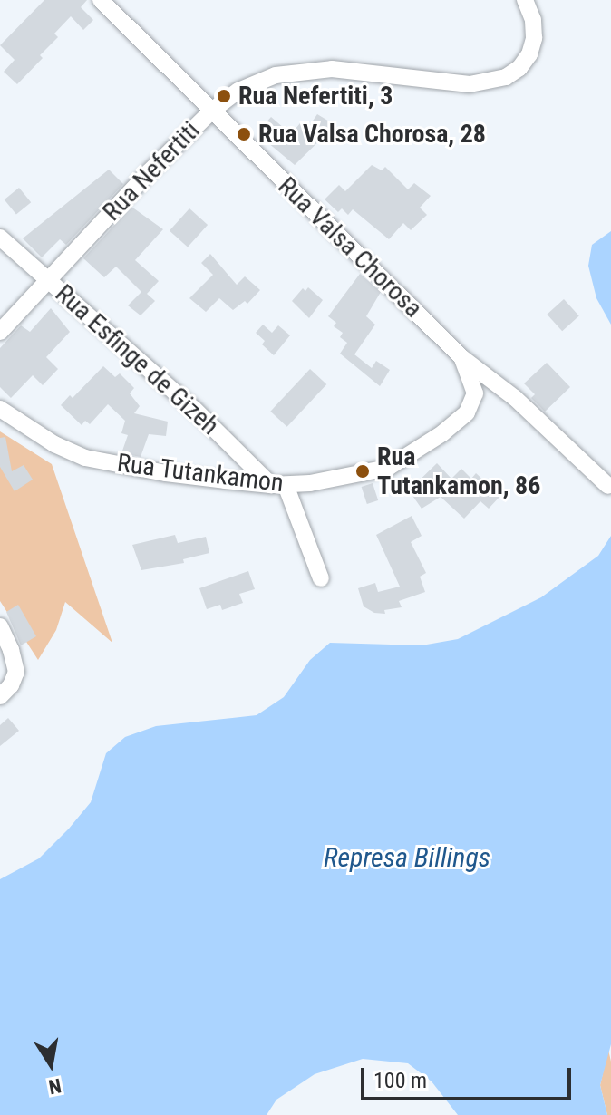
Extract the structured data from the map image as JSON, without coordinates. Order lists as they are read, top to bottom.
{
  "streets": {
    "street": [
      "Rua Nefertiti",
      "Rua Valsa Chorosa",
      "Rua Esfinge de Gizeh",
      "Rua Tutankamon"
    ]
  },
  "crossings": [
    ["Rua Nefertiti", "Rua Valsa Chorosa"],
    ["Rua Nefertiti", "Rua Esfinge de Gizeh"],
    ["Rua Valsa Chorosa", "Rua Tutankamon"],
    ["Rua Esfinge de Gizeh", "Rua Tutankamon"]
  ],
  "water": ["Represa Billings"],
  "places": ["Rua Nefertiti, 3", "Rua Valsa Chorosa, 28", "Rua Tutankamon, 86"],
  "scale_bar": "100 m",
  "north": "bottom"
}
